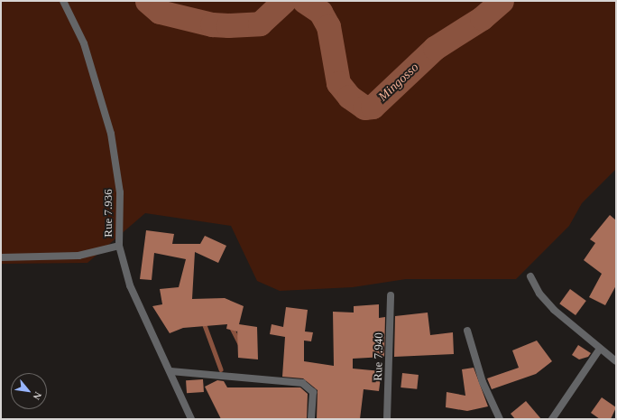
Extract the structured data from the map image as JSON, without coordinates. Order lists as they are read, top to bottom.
{
  "streets": {
    "street": ["Rue 7.936", "Rue 7.940"]
  },
  "water": ["Mingosso"],
  "north": "bottom right"
}
